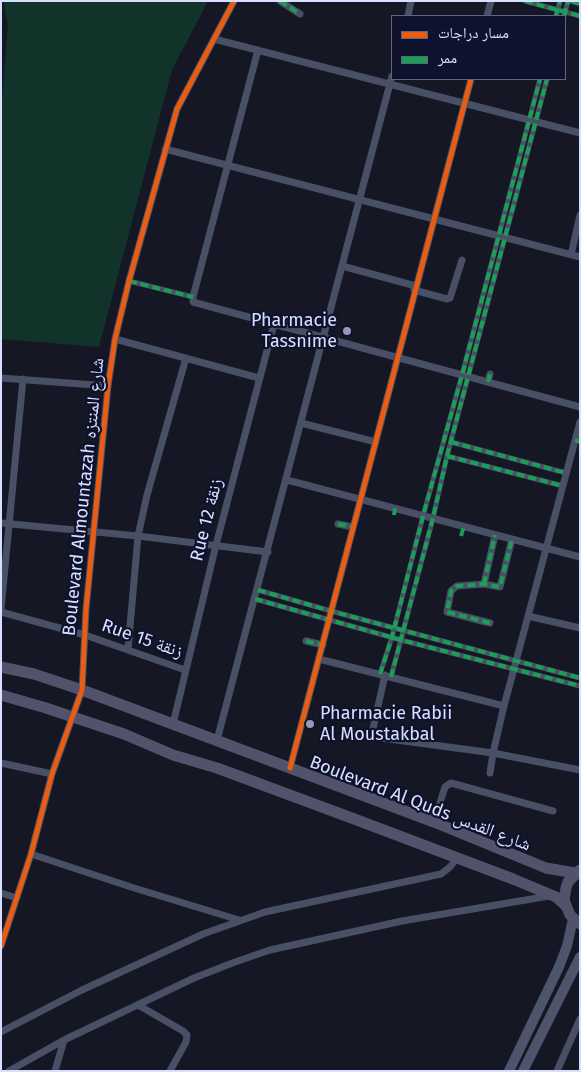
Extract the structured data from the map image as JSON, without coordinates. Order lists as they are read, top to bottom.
{
  "streets": {
    "main road": ["Boulevard Al Quds شارع القدس"],
    "street": ["Boulevard Almountazah شارع المنتزه", "Rue 12 زنقة", "Rue 15 زنقة"]
  },
  "crossings": [
    ["Boulevard Almountazah شارع المنتزه", "Rue 15 زنقة"],
    ["Boulevard Almountazah شارع المنتزه", "Boulevard Al Quds شارع القدس"],
    ["Rue 12 زنقة", "Rue 15 زنقة"],
    ["Rue 12 زنقة", "Boulevard Al Quds شارع القدس"]
  ],
  "places": ["Pharmacie Tassnime", "Pharmacie Rabii Al Moustakbal"],
  "legend": ["مسار دراجات", "ممر"]
}
